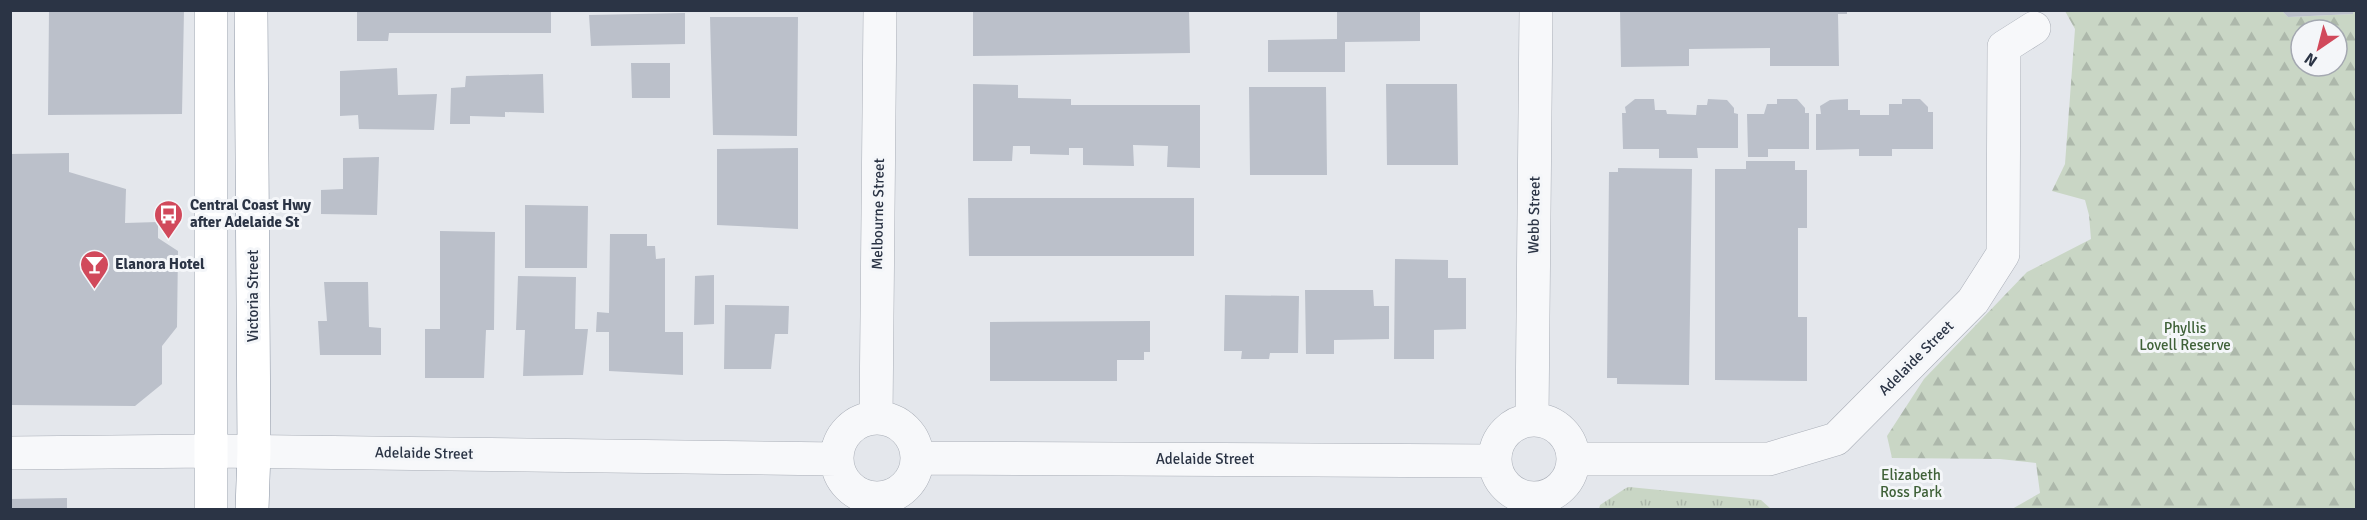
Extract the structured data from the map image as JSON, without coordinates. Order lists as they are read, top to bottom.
{
  "streets": {
    "highway": ["Victoria Street"],
    "street": ["Melbourne Street", "Webb Street", "Adelaide Street"]
  },
  "crossings": [
    ["Melbourne Street", "Adelaide Street"],
    ["Webb Street", "Adelaide Street"],
    ["Victoria Street", "Adelaide Street"]
  ],
  "parks": ["Phyllis Lovell Reserve", "Elizabeth Ross Park"],
  "places": {
    "bus stop": ["Central Coast Hwy after Adelaide St"],
    "bar": ["Elanora Hotel"]
  },
  "north": "bottom left"
}
